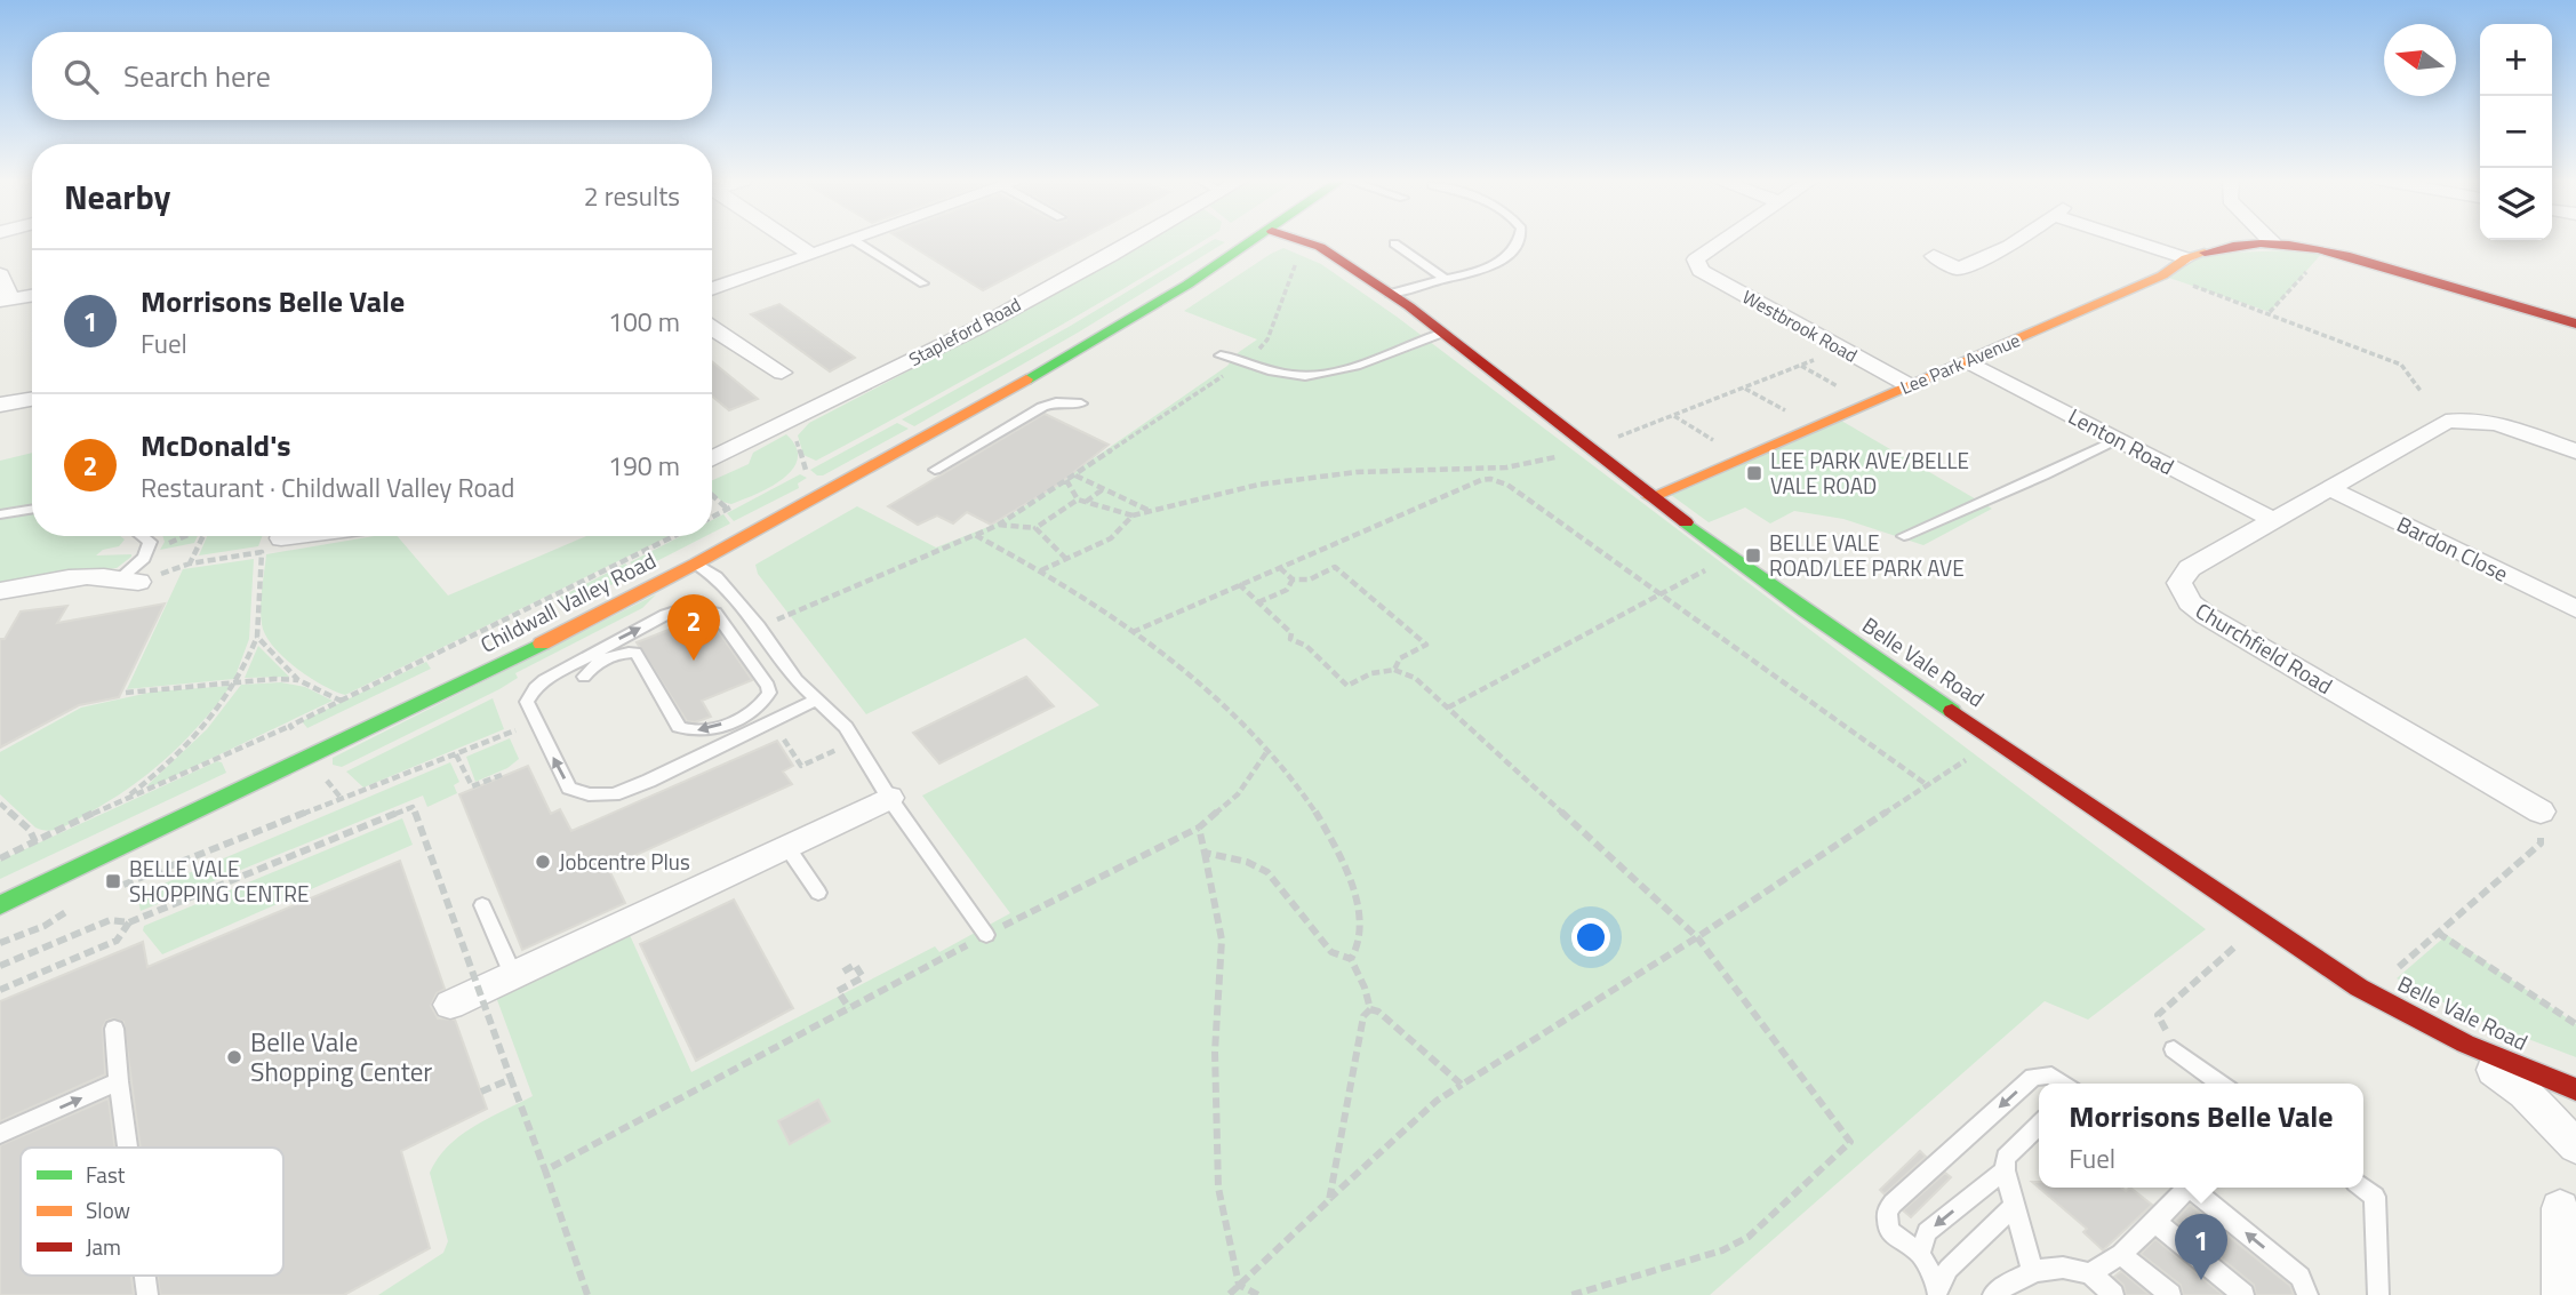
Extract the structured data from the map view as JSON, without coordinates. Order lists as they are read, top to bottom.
{
  "streets": {
    "main road": ["Lee Park Avenue", "Childwall Valley Road", "Belle Vale Road"],
    "street": [
      "Westbrook Road",
      "Stapleford Road",
      "Lenton Road",
      "Bardon Close",
      "Churchfield Road"
    ]
  },
  "crossings": [
    ["Westbrook Road", "Lee Park Avenue"],
    ["Lee Park Avenue", "Lenton Road"],
    ["Lee Park Avenue", "Belle Vale Road"],
    ["Lenton Road", "Churchfield Road"],
    ["Bardon Close", "Churchfield Road"]
  ],
  "places": {
    "transit": ["LEE PARK AVE/BELLE VALE ROAD", "BELLE VALE ROAD/LEE PARK AVE", "BELLE VALE SHOPPING CENTRE"],
    "other": ["Jobcentre Plus", "Belle Vale Shopping Center"]
  },
  "legend": ["Fast", "Slow", "Jam"],
  "north": "left",
  "page": {
    "map_buttons": ["+", "−"],
    "search": "Search here",
    "heading": ["Nearby", "2 results"],
    "list": [
      {
        "mark": "1",
        "name": "Morrisons Belle Vale",
        "note": "Fuel",
        "value": "100 m"
      },
      {
        "mark": "2",
        "name": "McDonald's",
        "note": "Restaurant · Childwall Valley Road",
        "value": "190 m"
      }
    ],
    "pins": ["2", "1"],
    "popup": ["Morrisons Belle Vale", "Fuel"]
  }
}
